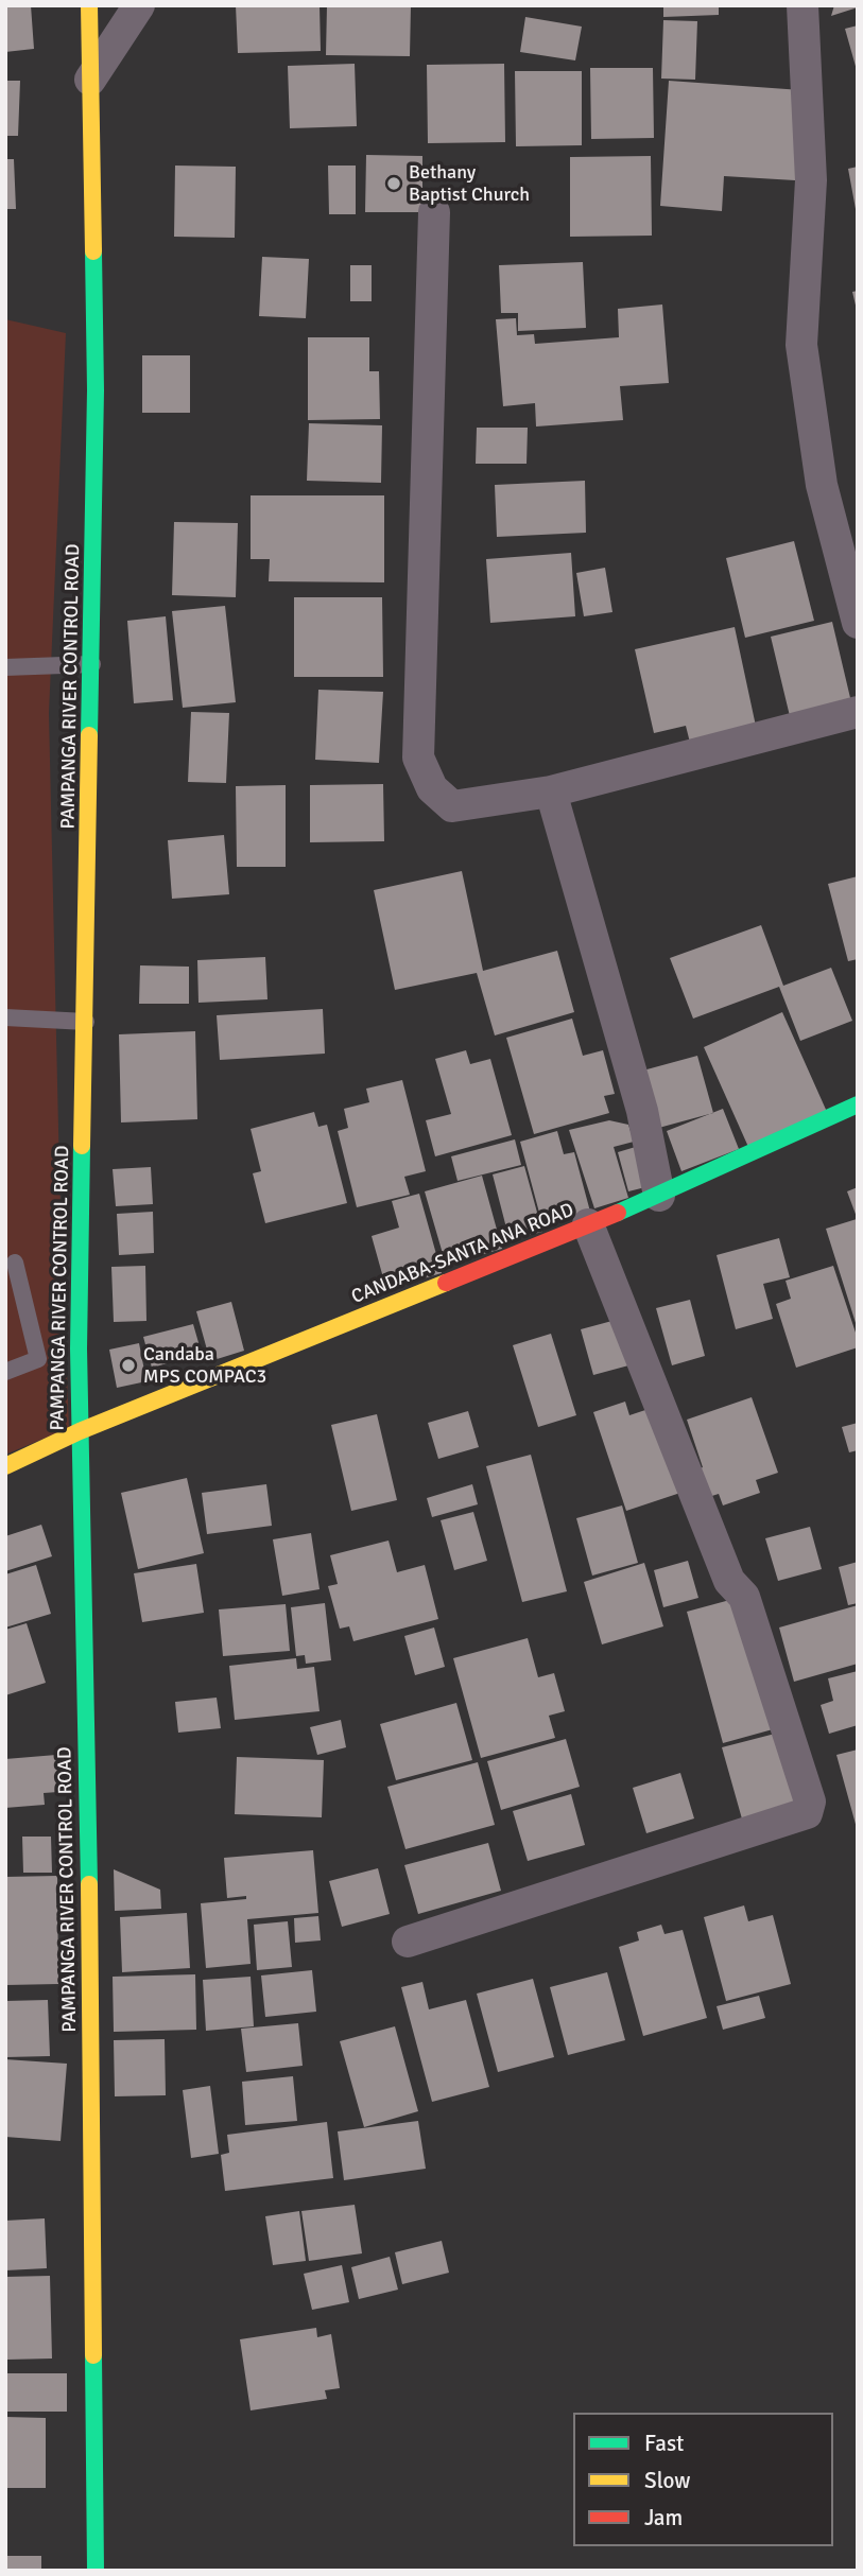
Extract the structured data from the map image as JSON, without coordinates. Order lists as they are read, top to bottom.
{
  "streets": {
    "main road": ["PAMPANGA RIVER CONTROL ROAD", "CANDABA-SANTA ANA ROAD"]
  },
  "crossings": [
    ["PAMPANGA RIVER CONTROL ROAD", "CANDABA-SANTA ANA ROAD"]
  ],
  "places": ["Bethany Baptist Church", "Candaba MPS COMPAC3"],
  "legend": ["Fast", "Slow", "Jam"]
}
